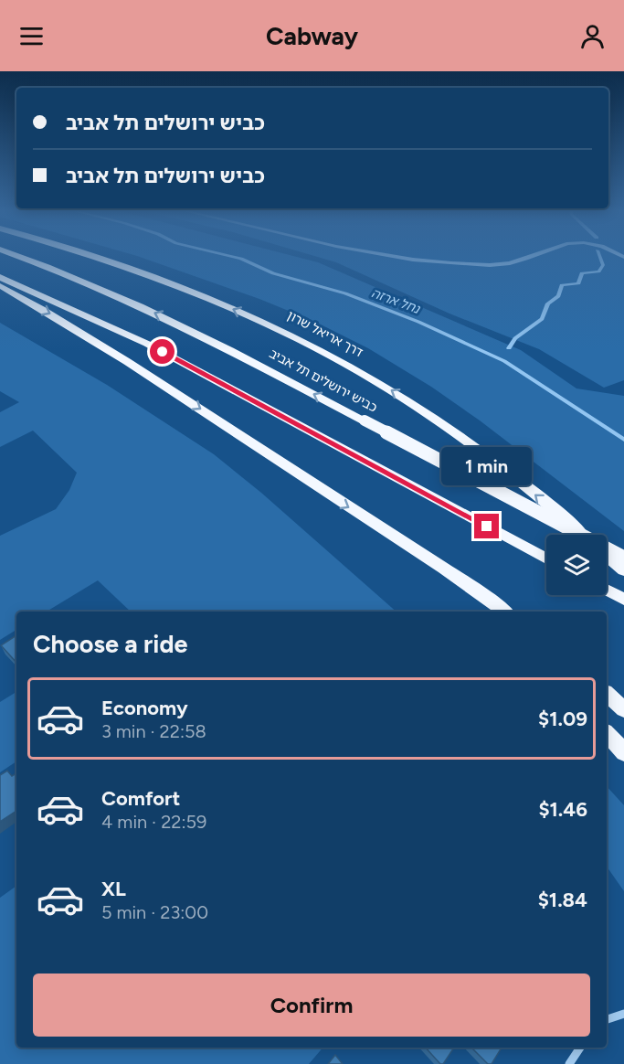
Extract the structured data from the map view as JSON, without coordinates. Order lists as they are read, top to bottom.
{
  "streets": {
    "highway": ["דרך אריאל שרון", "כביש ירושלים תל אביב"]
  },
  "water": ["נחל ארזה"],
  "page": {
    "header": "Cabway",
    "banner": ["כביש ירושלים תל אביב", "כביש ירושלים תל אביב"],
    "bubble": "1 min",
    "heading": "Choose a ride",
    "list": [
      {
        "name": "Economy",
        "note": "3 min · 22:58",
        "value": "$1.09"
      },
      {
        "name": "Comfort",
        "note": "4 min · 22:59",
        "value": "$1.46"
      },
      {
        "name": "XL",
        "note": "5 min · 23:00",
        "value": "$1.84"
      }
    ],
    "buttons": "Confirm"
  }
}
